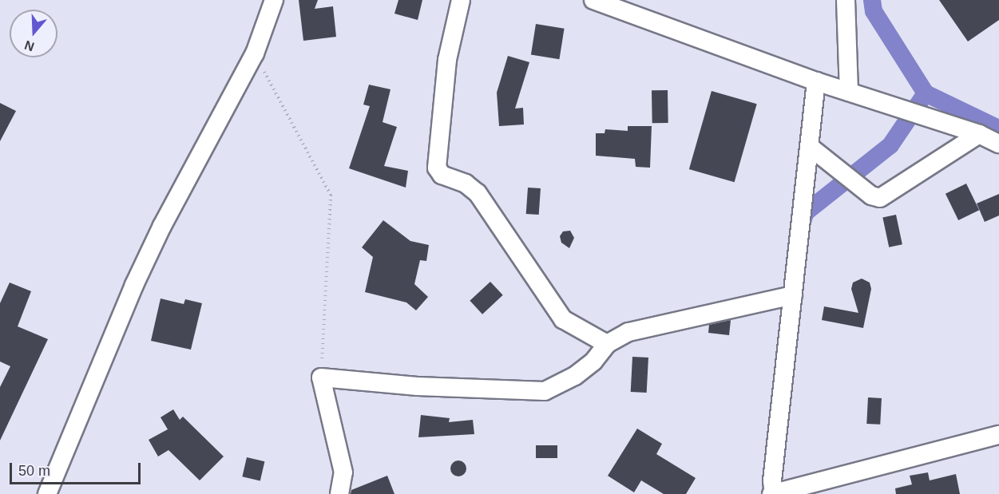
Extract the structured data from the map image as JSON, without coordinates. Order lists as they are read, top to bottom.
{
  "scale_bar": "50 m",
  "north": "bottom"
}
